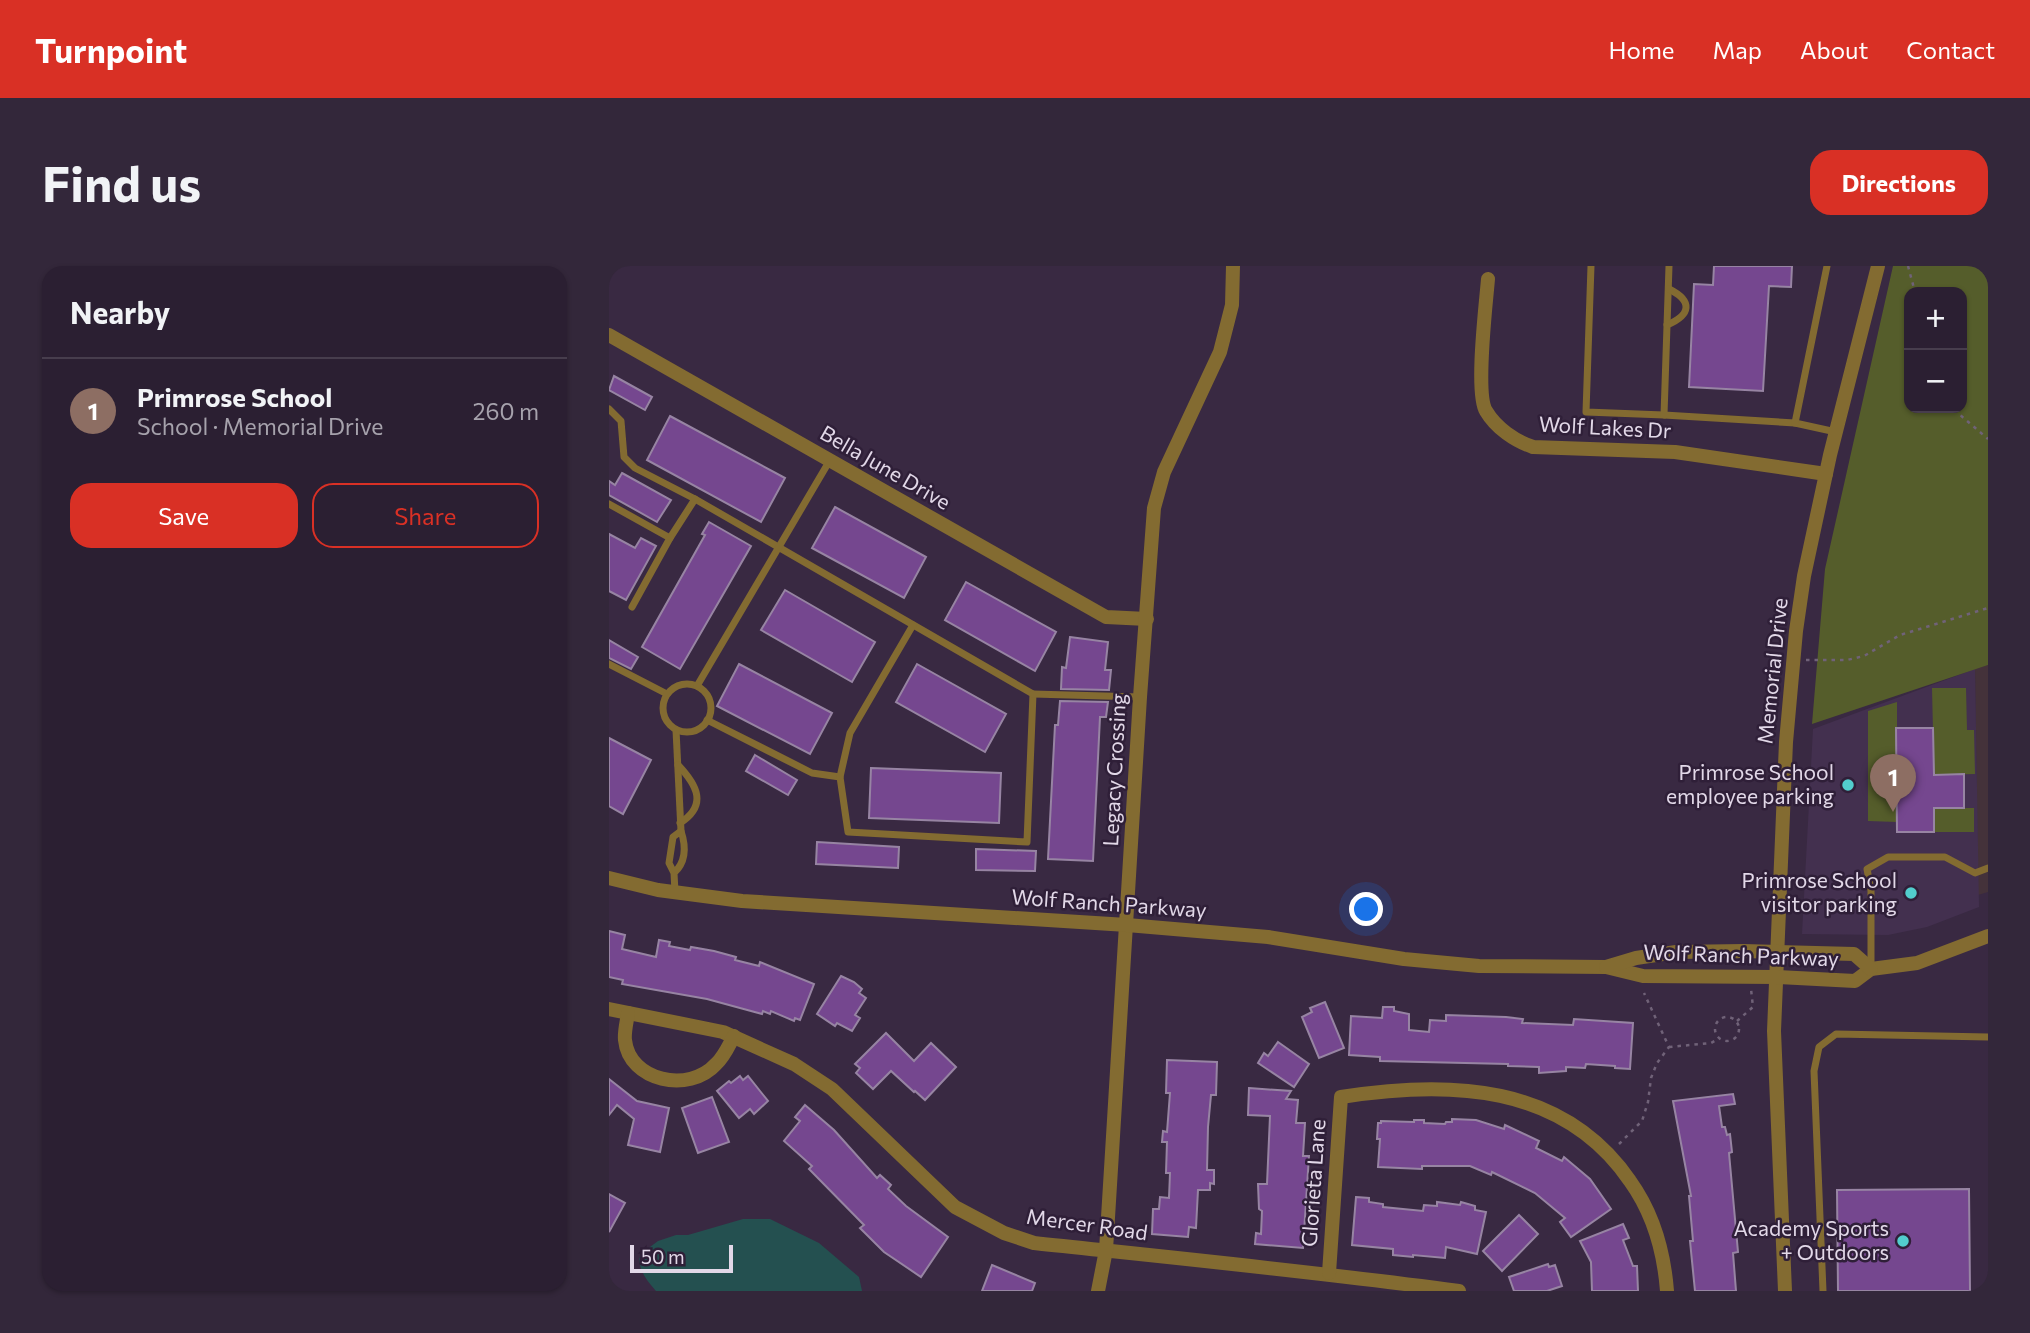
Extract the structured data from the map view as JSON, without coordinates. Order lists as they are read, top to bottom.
{
  "streets": {
    "street": [
      "Wolf Lakes Dr",
      "Bella June Drive",
      "Memorial Drive",
      "Legacy Crossing",
      "Wolf Ranch Parkway",
      "Glorieta Lane",
      "Mercer Road"
    ]
  },
  "crossings": [
    ["Wolf Lakes Dr", "Memorial Drive"],
    ["Bella June Drive", "Legacy Crossing"],
    ["Memorial Drive", "Wolf Ranch Parkway"],
    ["Legacy Crossing", "Wolf Ranch Parkway"],
    ["Legacy Crossing", "Mercer Road"],
    ["Glorieta Lane", "Mercer Road"]
  ],
  "places": ["Primrose School employee parking", "Primrose School visitor parking", "Academy Sports + Outdoors"],
  "scale_bar": "50 m",
  "page": {
    "header": "Turnpoint",
    "nav": [
      "Home",
      "Map",
      "About",
      "Contact"
    ],
    "buttons": [
      "Directions",
      ["Save", "Share"]
    ],
    "title": "Find us",
    "heading": "Nearby",
    "map_buttons": ["+", "−"],
    "list": [
      {
        "mark": "1",
        "name": "Primrose School",
        "note": "School · Memorial Drive",
        "value": "260 m"
      }
    ],
    "pins": "1",
    "scale": "50 m"
  }
}
